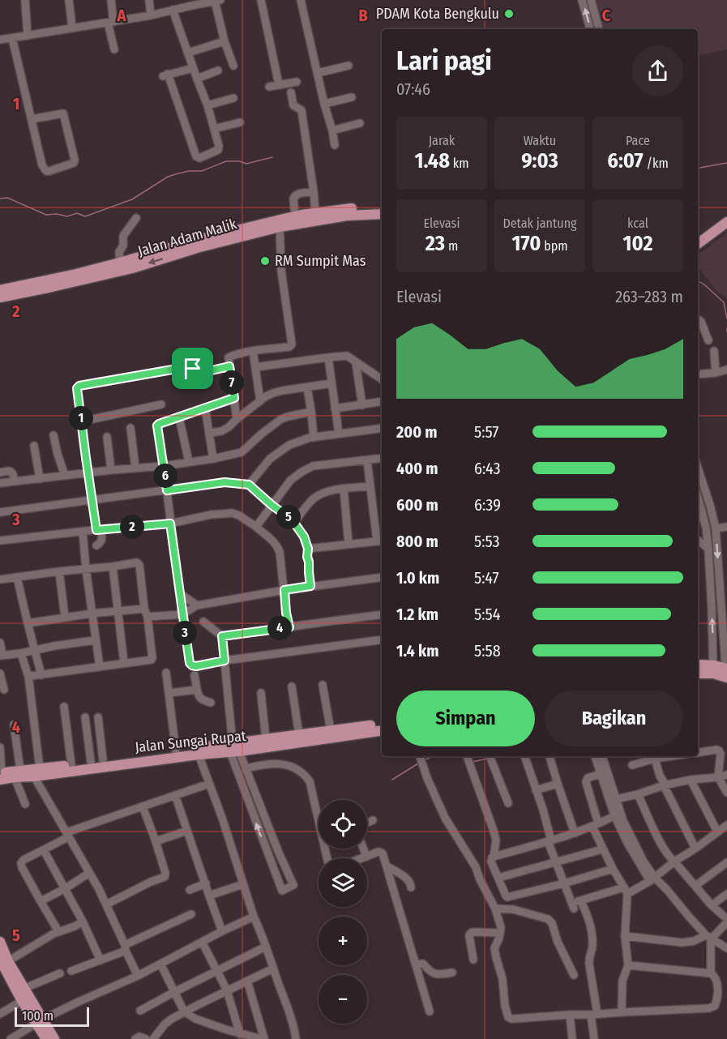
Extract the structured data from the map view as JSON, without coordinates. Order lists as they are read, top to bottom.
{
  "streets": {
    "main road": ["Jalan Adam Malik", "Jalan Sungai Rupat"]
  },
  "places": ["PDAM Kota Bengkulu", "RM Sumpit Mas"],
  "scale_bar": "100 m",
  "page": {
    "heading": ["Lari pagi", "07:46"],
    "stats": [
      ["Jarak", "1.48 km"],
      ["Waktu", "9:03"],
      ["Pace", "6:07 /km"],
      ["Elevasi", "23 m"],
      ["Detak jantung", "170 bpm"],
      ["kcal", "102"]
    ],
    "chart": ["Elevasi", "263–283 m"],
    "pins": [
      "7",
      "1",
      "6",
      "5",
      "2",
      "4",
      "3"
    ],
    "list": [
      {
        "name": "200 m",
        "note": "5:57"
      },
      {
        "name": "400 m",
        "note": "6:43"
      },
      {
        "name": "600 m",
        "note": "6:39"
      },
      {
        "name": "800 m",
        "note": "5:53"
      },
      {
        "name": "1.0 km",
        "note": "5:47"
      },
      {
        "name": "1.2 km",
        "note": "5:54"
      },
      {
        "name": "1.4 km",
        "note": "5:58"
      }
    ],
    "buttons": ["Simpan", "Bagikan"],
    "map_buttons": ["+", "−"],
    "scale": "100 m"
  },
  "grid": {
    "columns": ["A", "B", "C"],
    "rows": [
      "1",
      "2",
      "3",
      "4",
      "5"
    ]
  }
}
